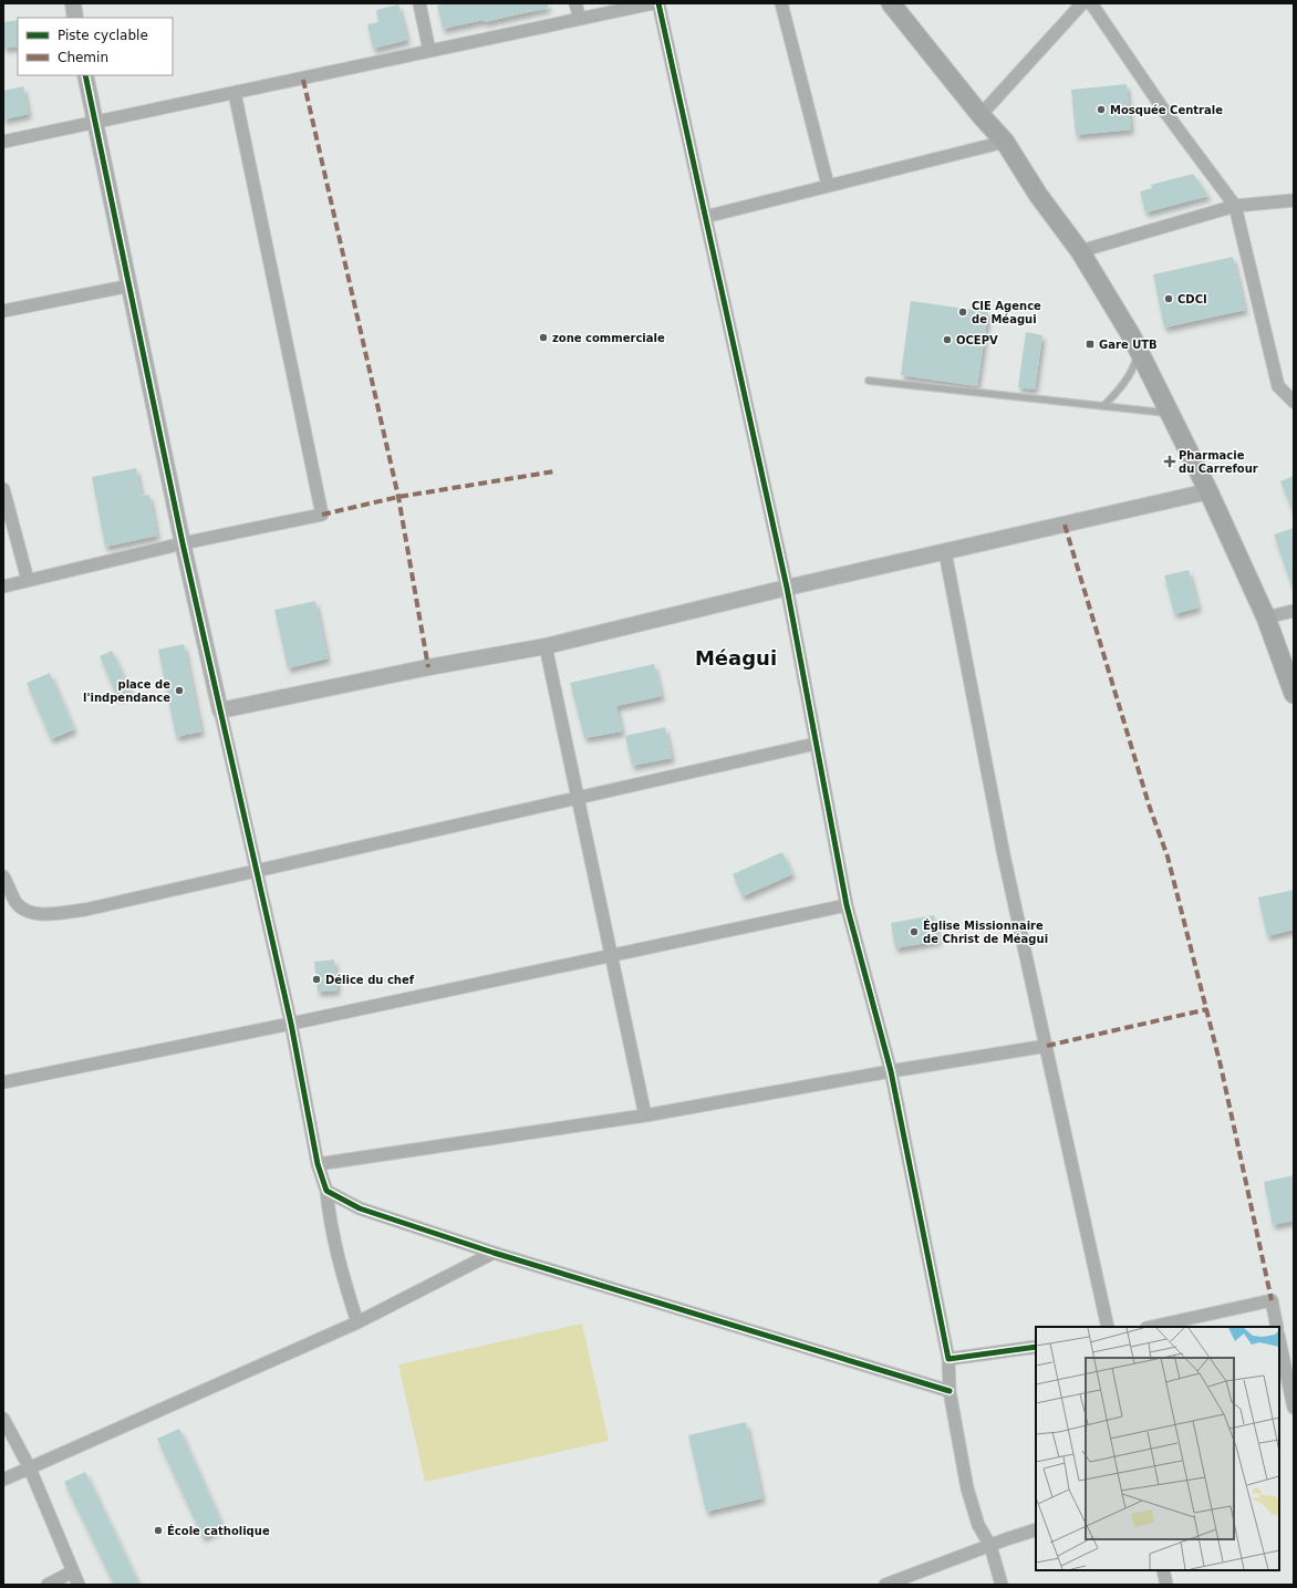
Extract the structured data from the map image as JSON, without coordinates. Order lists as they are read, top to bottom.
{
  "districts": ["Méagui"],
  "places": {
    "other": [
      "Mosquée Centrale",
      "CDCI",
      "CIE Agence de Méagui",
      "zone commerciale",
      "OCEPV",
      "place de l'indpendance",
      "Église Missionnaire de Christ de Méagui",
      "Délice du chef",
      "École catholique"
    ],
    "transit": ["Gare UTB"],
    "health": ["Pharmacie du Carrefour"]
  },
  "legend": ["Piste cyclable", "Chemin"]
}
